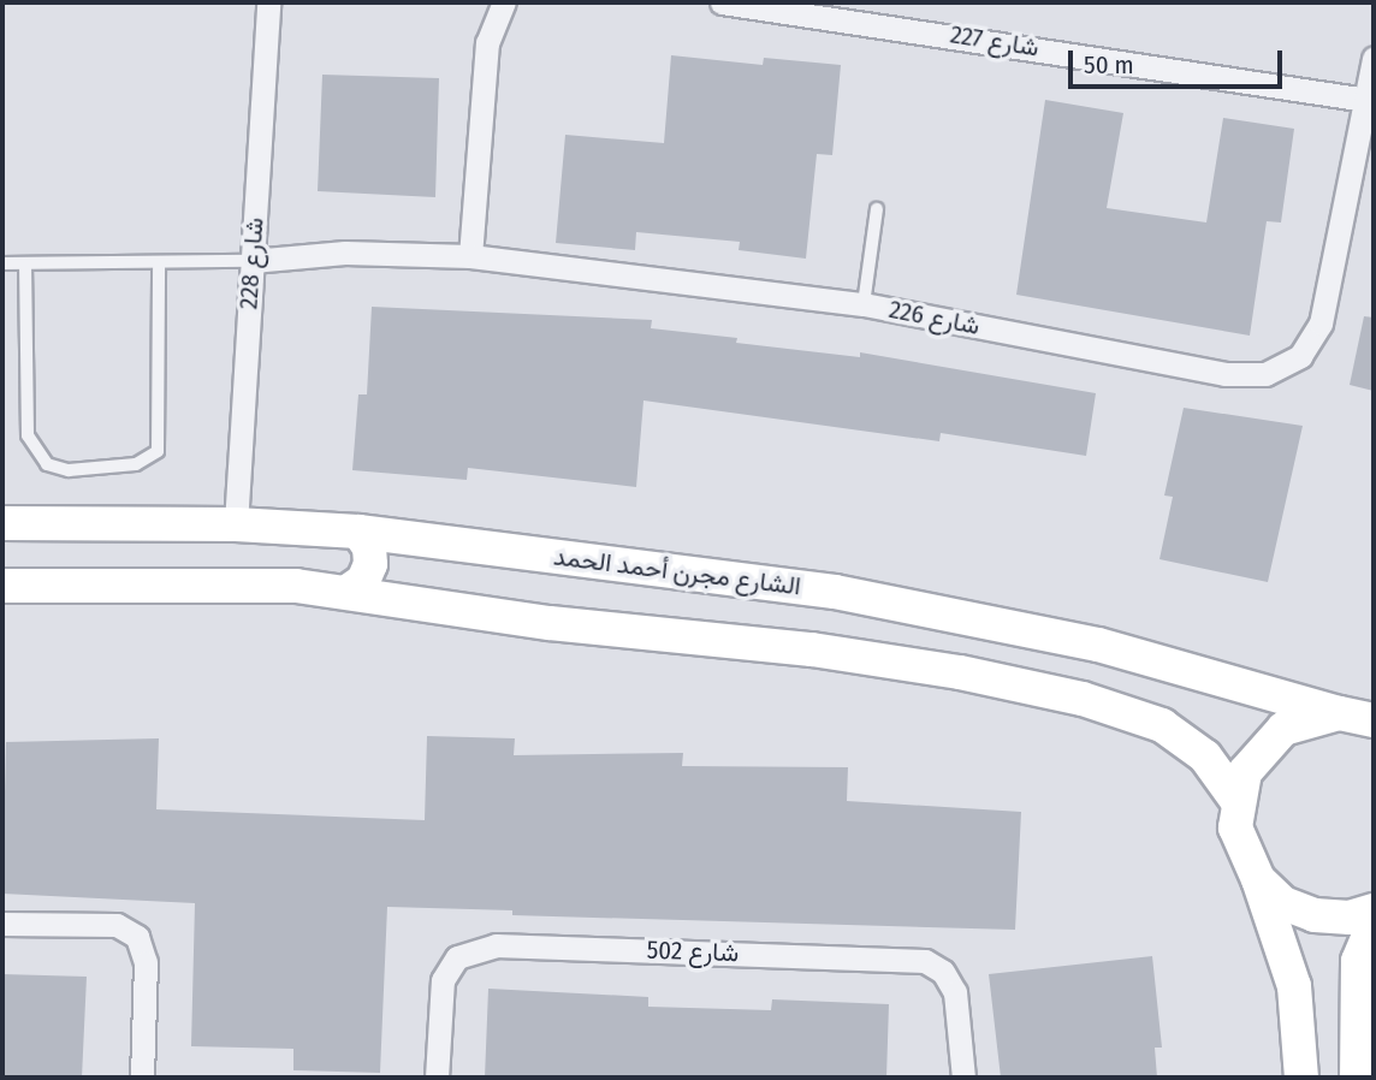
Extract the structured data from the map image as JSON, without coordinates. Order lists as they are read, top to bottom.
{
  "streets": {
    "street": [
      "شارع 227",
      "شارع 228",
      "شارع 226",
      "الشارع مجرن أحمد الحمد",
      "شارع 502"
    ]
  },
  "crossings": [
    ["شارع 227", "شارع 226"],
    ["شارع 228", "شارع 226"],
    ["شارع 228", "الشارع مجرن أحمد الحمد"]
  ],
  "scale_bar": "50 m"
}
